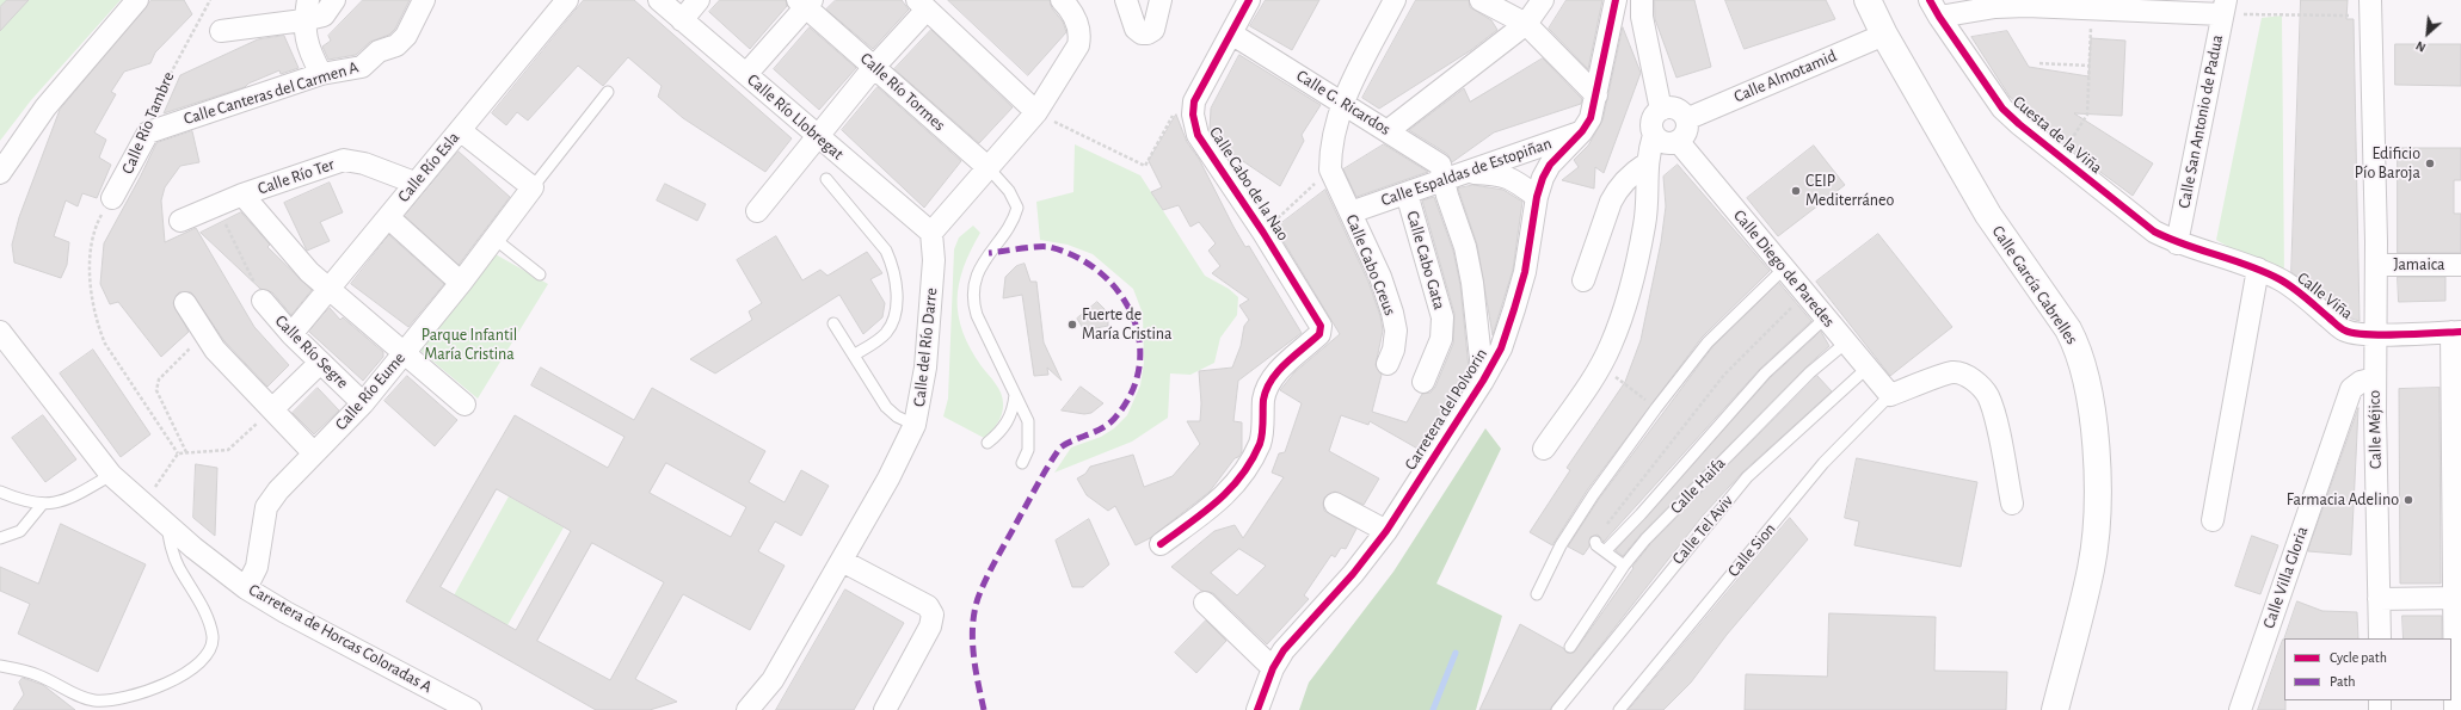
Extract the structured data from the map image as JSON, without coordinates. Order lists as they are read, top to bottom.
{
  "streets": {
    "main road": ["Calle García Cabrelles"],
    "street": [
      "Calle Almotamid",
      "Calle Río Tormes",
      "Calle Canteras del Carmen A",
      "Calle G. Ricardos",
      "Calle Río Llobregat",
      "Calle San Antonio de Padua",
      "Calle Río Tambre",
      "Cuesta de la Viña",
      "Calle Río Esla",
      "Calle Espaldas de Estopiñan",
      "Calle Río Ter",
      "Calle Cabo de la Nao",
      "Calle Cabo Gata",
      "Calle Cabo Creus",
      "Jamaica",
      "Calle Diego de Paredes",
      "Calle Viña",
      "Calle del Río Darre",
      "Calle Río Segre",
      "Calle Río Eume",
      "Carretera del Polvorin",
      "Calle Méjico",
      "Calle Villa Gloria",
      "Carretera de Horcas Coloradas A"
    ],
    "lane": ["Calle Haifa", "Calle Tel Aviv", "Calle Sion"]
  },
  "crossings": [
    ["Calle Almotamid", "Calle Diego de Paredes"],
    ["Calle Almotamid", "Calle García Cabrelles"],
    ["Calle Canteras del Carmen A", "Calle Río Tambre"],
    ["Calle G. Ricardos", "Calle Espaldas de Estopiñan"],
    ["Calle G. Ricardos", "Calle Cabo de la Nao"],
    ["Calle G. Ricardos", "Carretera del Polvorin"],
    ["Calle Río Llobregat", "Calle del Río Darre"],
    ["Calle San Antonio de Padua", "Cuesta de la Viña"],
    ["Calle San Antonio de Padua", "Calle Viña"],
    ["Cuesta de la Viña", "Calle Viña"],
    ["Calle Río Esla", "Calle Río Ter"],
    ["Calle Río Esla", "Calle Río Segre"],
    ["Calle Espaldas de Estopiñan", "Calle Cabo Gata"],
    ["Calle Espaldas de Estopiñan", "Calle Cabo Creus"],
    ["Calle Espaldas de Estopiñan", "Carretera del Polvorin"],
    ["Jamaica", "Calle Méjico"],
    ["Calle Diego de Paredes", "Calle Haifa"],
    ["Calle Diego de Paredes", "Calle Tel Aviv"],
    ["Calle Diego de Paredes", "Calle Sion"],
    ["Calle Viña", "Calle Méjico"],
    ["Calle Río Segre", "Calle Río Eume"],
    ["Calle Río Eume", "Carretera de Horcas Coloradas A"],
    ["Calle Méjico", "Calle Villa Gloria"]
  ],
  "parks": ["Parque Infantil María Cristina"],
  "places": [
    "Edificio Pío Baroja",
    "CEIP Mediterráneo",
    "Fuerte de María Cristina",
    "Farmacia Adelino"
  ],
  "legend": ["Cycle path", "Path"],
  "north": "bottom left"
}
